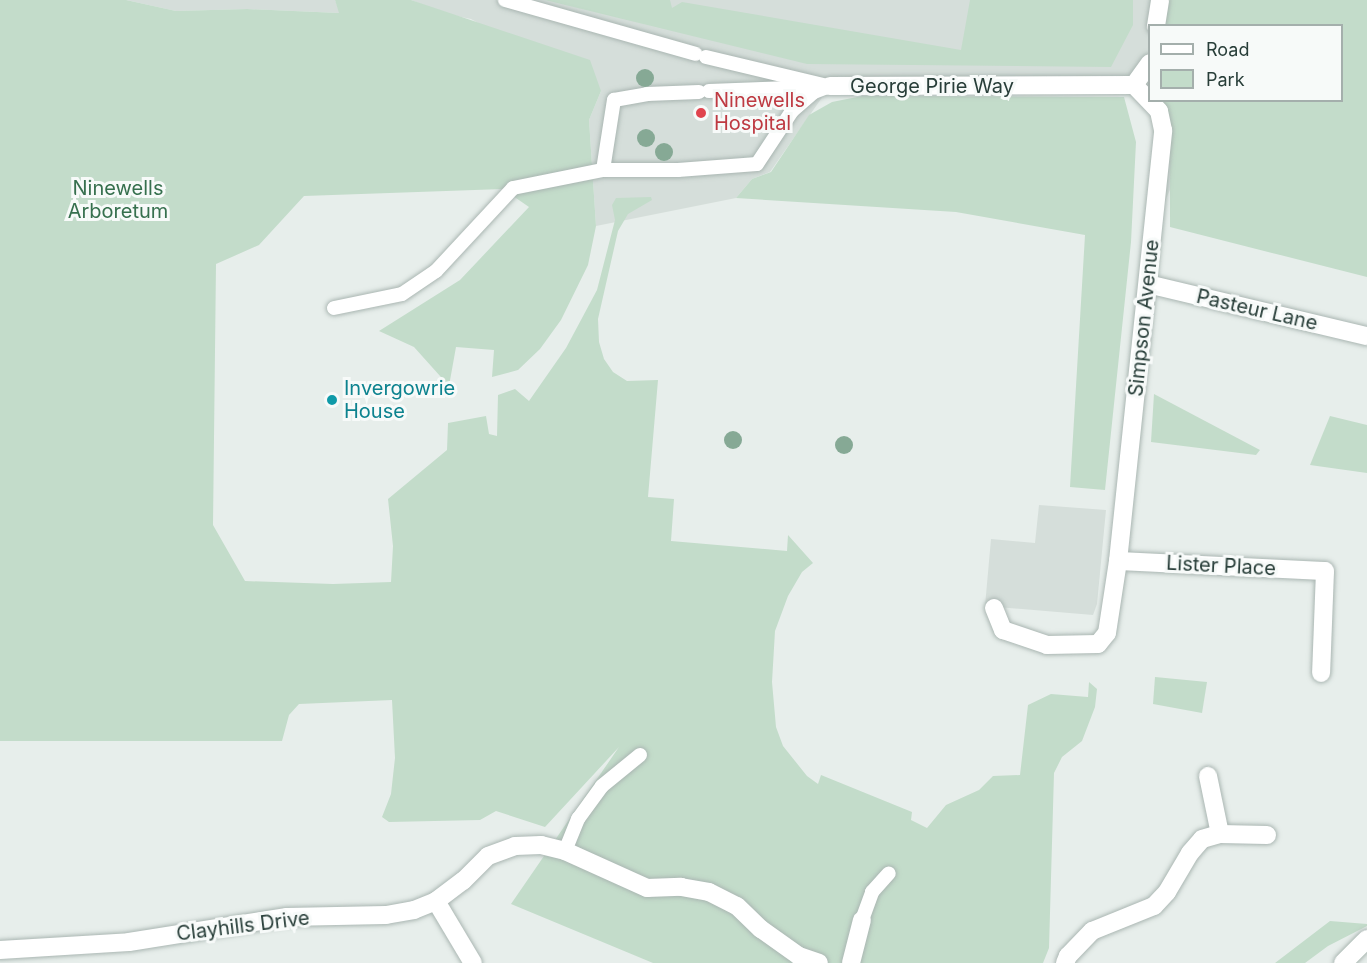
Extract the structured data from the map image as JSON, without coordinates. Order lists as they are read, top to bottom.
{
  "streets": {
    "street": [
      "George Pirie Way",
      "Pasteur Lane",
      "Simpson Avenue",
      "Lister Place",
      "Clayhills Drive"
    ]
  },
  "crossings": [
    ["George Pirie Way", "Simpson Avenue"],
    ["Pasteur Lane", "Simpson Avenue"],
    ["Simpson Avenue", "Lister Place"]
  ],
  "parks": ["Ninewells Arboretum"],
  "places": ["Ninewells Hospital", "Invergowrie House"],
  "legend": ["Road", "Park"]
}
